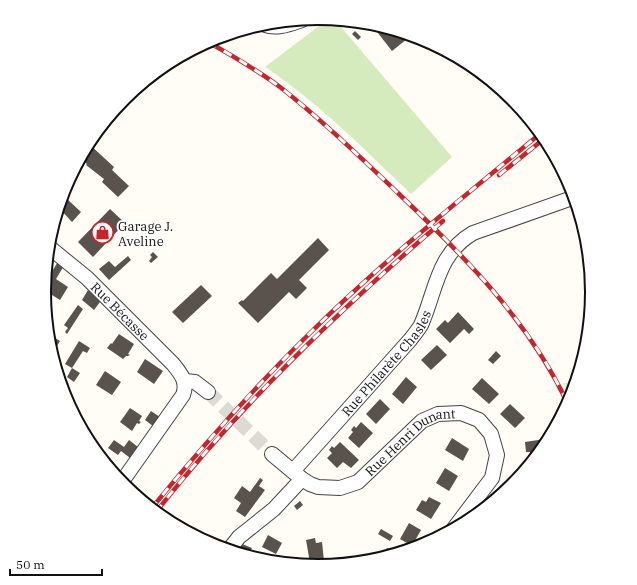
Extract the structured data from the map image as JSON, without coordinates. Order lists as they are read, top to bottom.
{
  "streets": {
    "street": ["Rue Bécasse", "Rue Philarète Chasles", "Rue Henri Dunant"]
  },
  "crossings": [
    ["Rue Philarète Chasles", "Rue Henri Dunant"]
  ],
  "places": {
    "shop": ["Garage J. Aveline"]
  },
  "scale_bar": "50 m"
}
